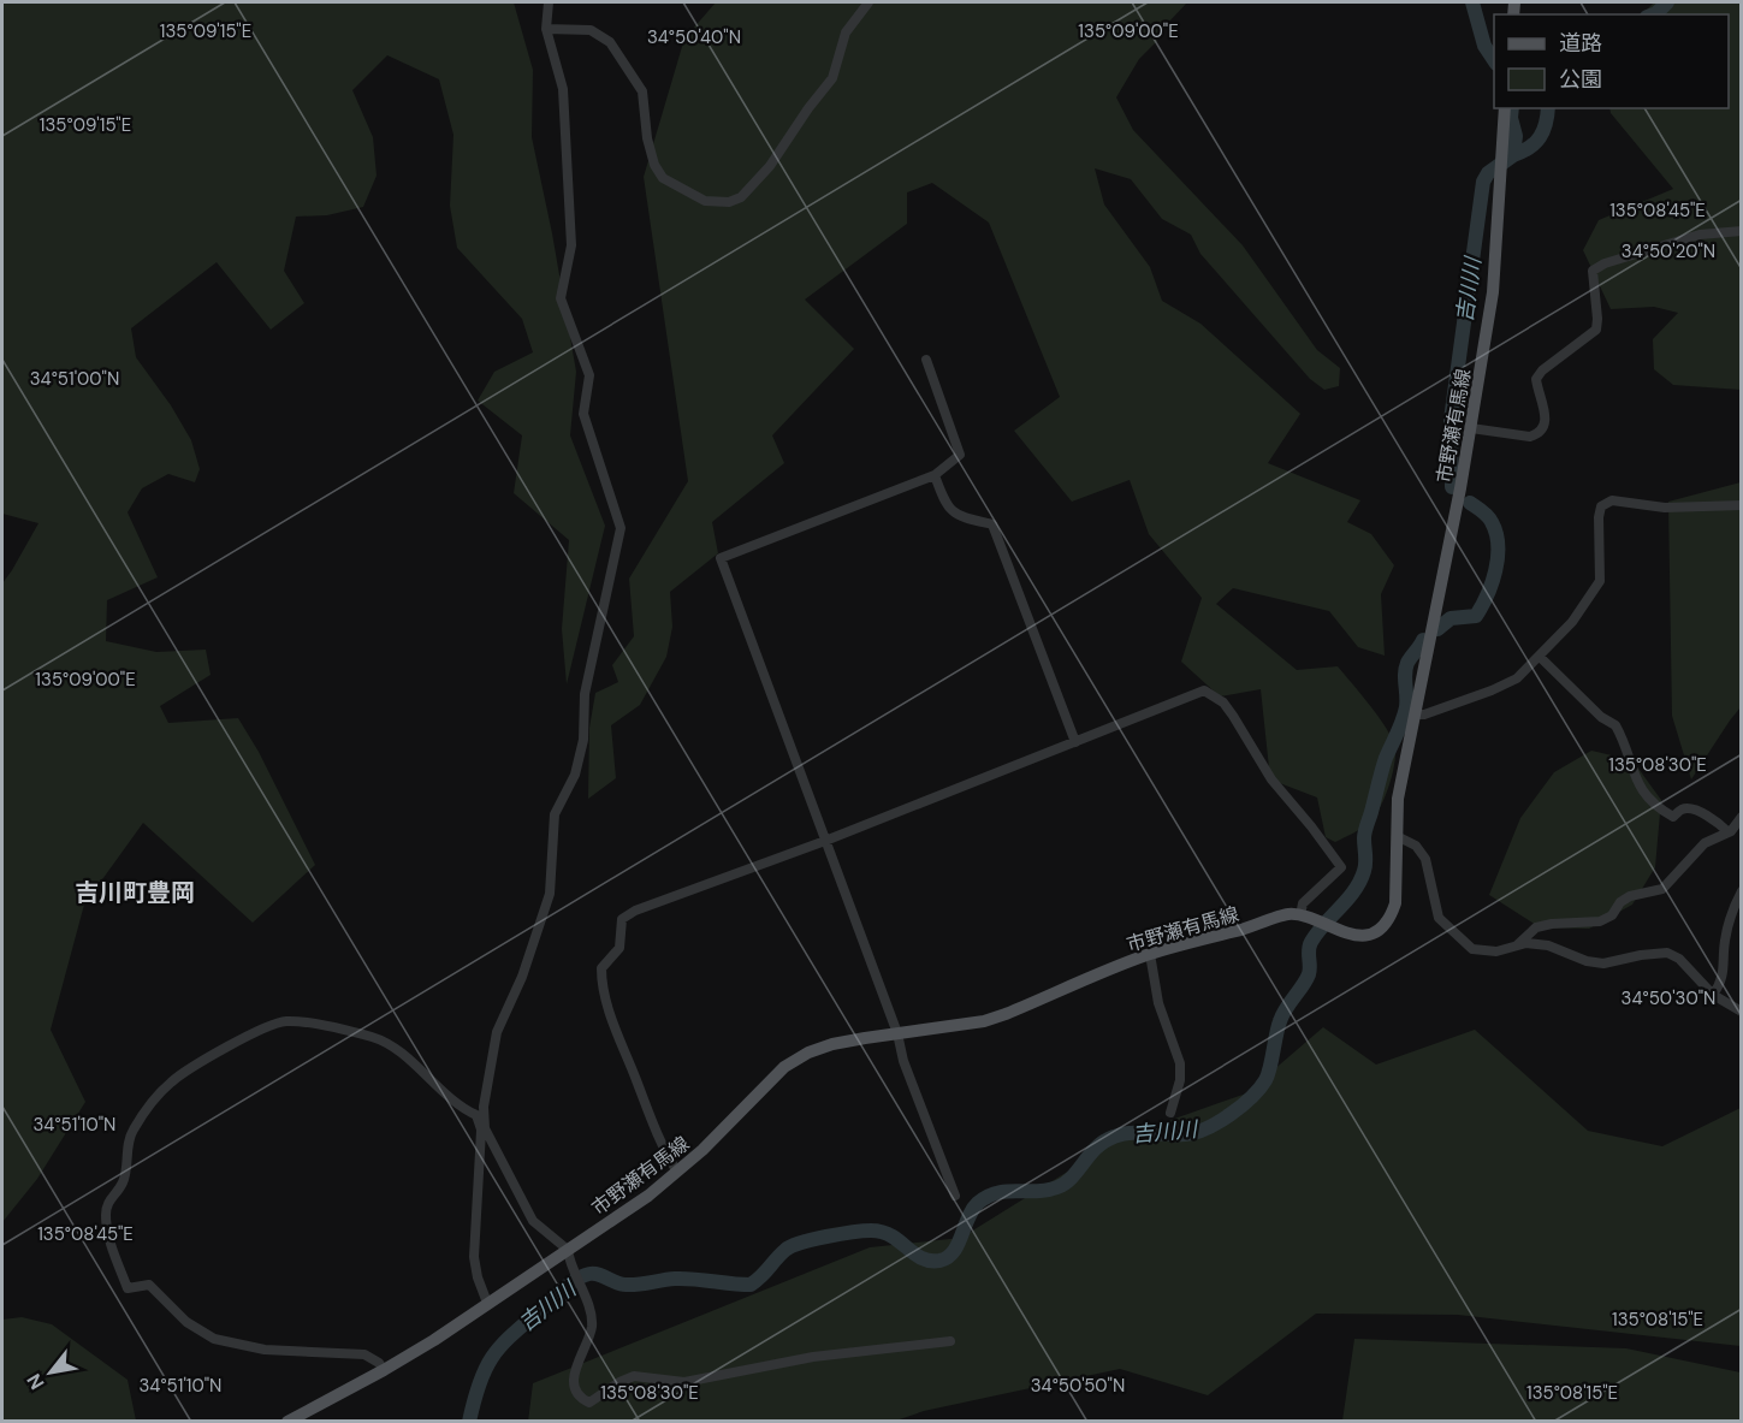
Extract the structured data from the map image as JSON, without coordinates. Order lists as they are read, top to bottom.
{
  "streets": {
    "main road": ["市野瀬有馬線"]
  },
  "districts": ["吉川町豊岡"],
  "water": ["吉川川"],
  "legend": ["道路", "公園"],
  "north": "bottom left",
  "coordinates": [
    "135°09'15\"E",
    "135°09'00\"E",
    "34°50'40\"N",
    "135°08'45\"E",
    "34°50'20\"N",
    "34°51'00\"N",
    "135°08'30\"E",
    "34°50'30\"N",
    "34°51'10\"N",
    "135°08'15\"E",
    "34°50'50\"N"
  ]
}
